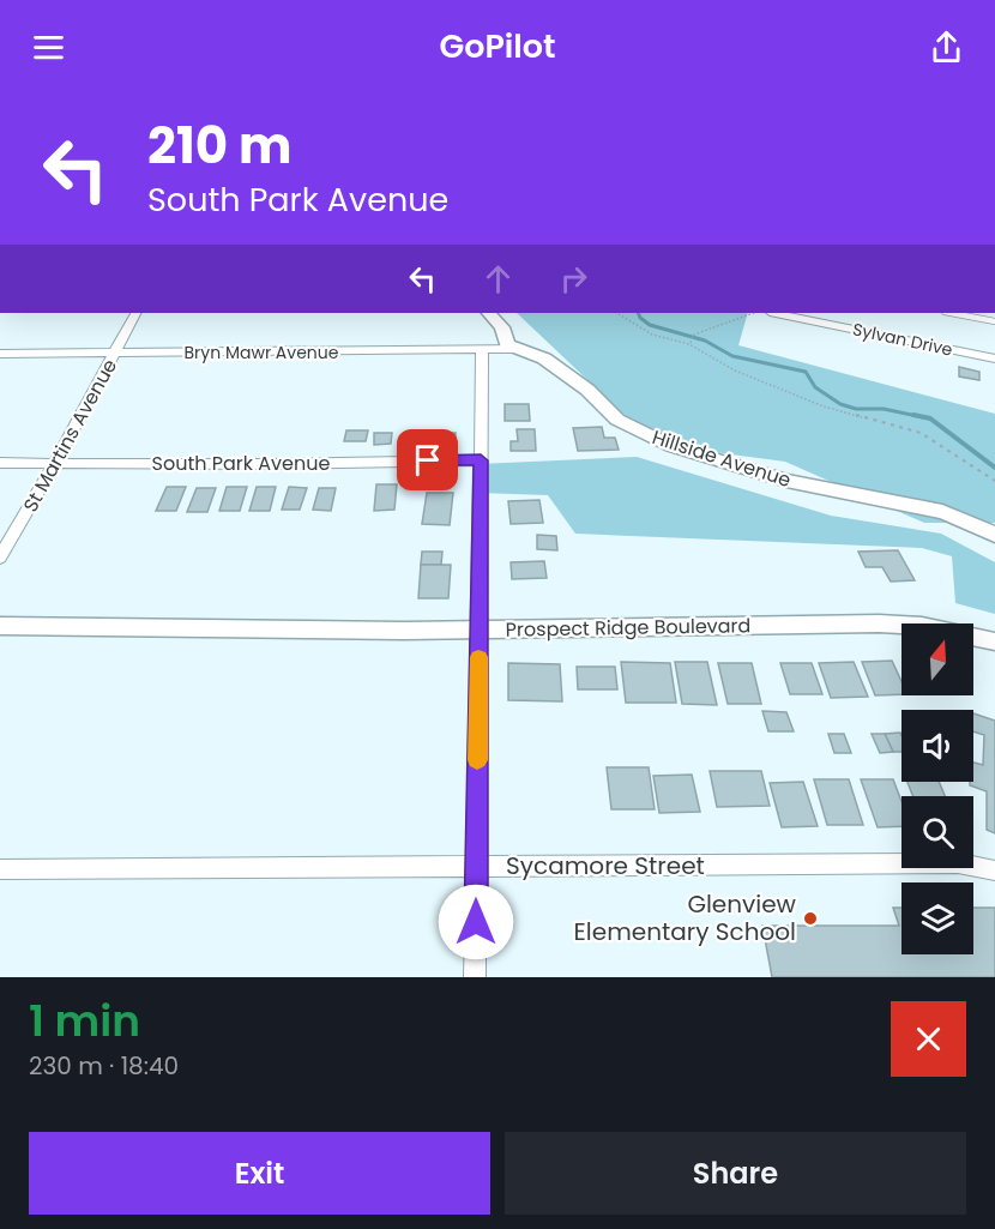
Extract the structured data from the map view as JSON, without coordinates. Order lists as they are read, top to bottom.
{
  "streets": {
    "street": [
      "Sylvan Drive",
      "Bryn Mawr Avenue",
      "St Martins Avenue",
      "Hillside Avenue",
      "South Park Avenue",
      "Prospect Ridge Boulevard",
      "Sycamore Street"
    ]
  },
  "crossings": [
    ["Bryn Mawr Avenue", "St Martins Avenue"],
    ["Bryn Mawr Avenue", "Hillside Avenue"],
    ["St Martins Avenue", "South Park Avenue"]
  ],
  "places": ["Glenview Elementary School"],
  "north": "top",
  "page": {
    "header": "GoPilot",
    "turn": ["210 m", "South Park Avenue"],
    "heading": ["1 min", "230 m · 18:40"],
    "buttons": ["Exit", "Share"]
  }
}
